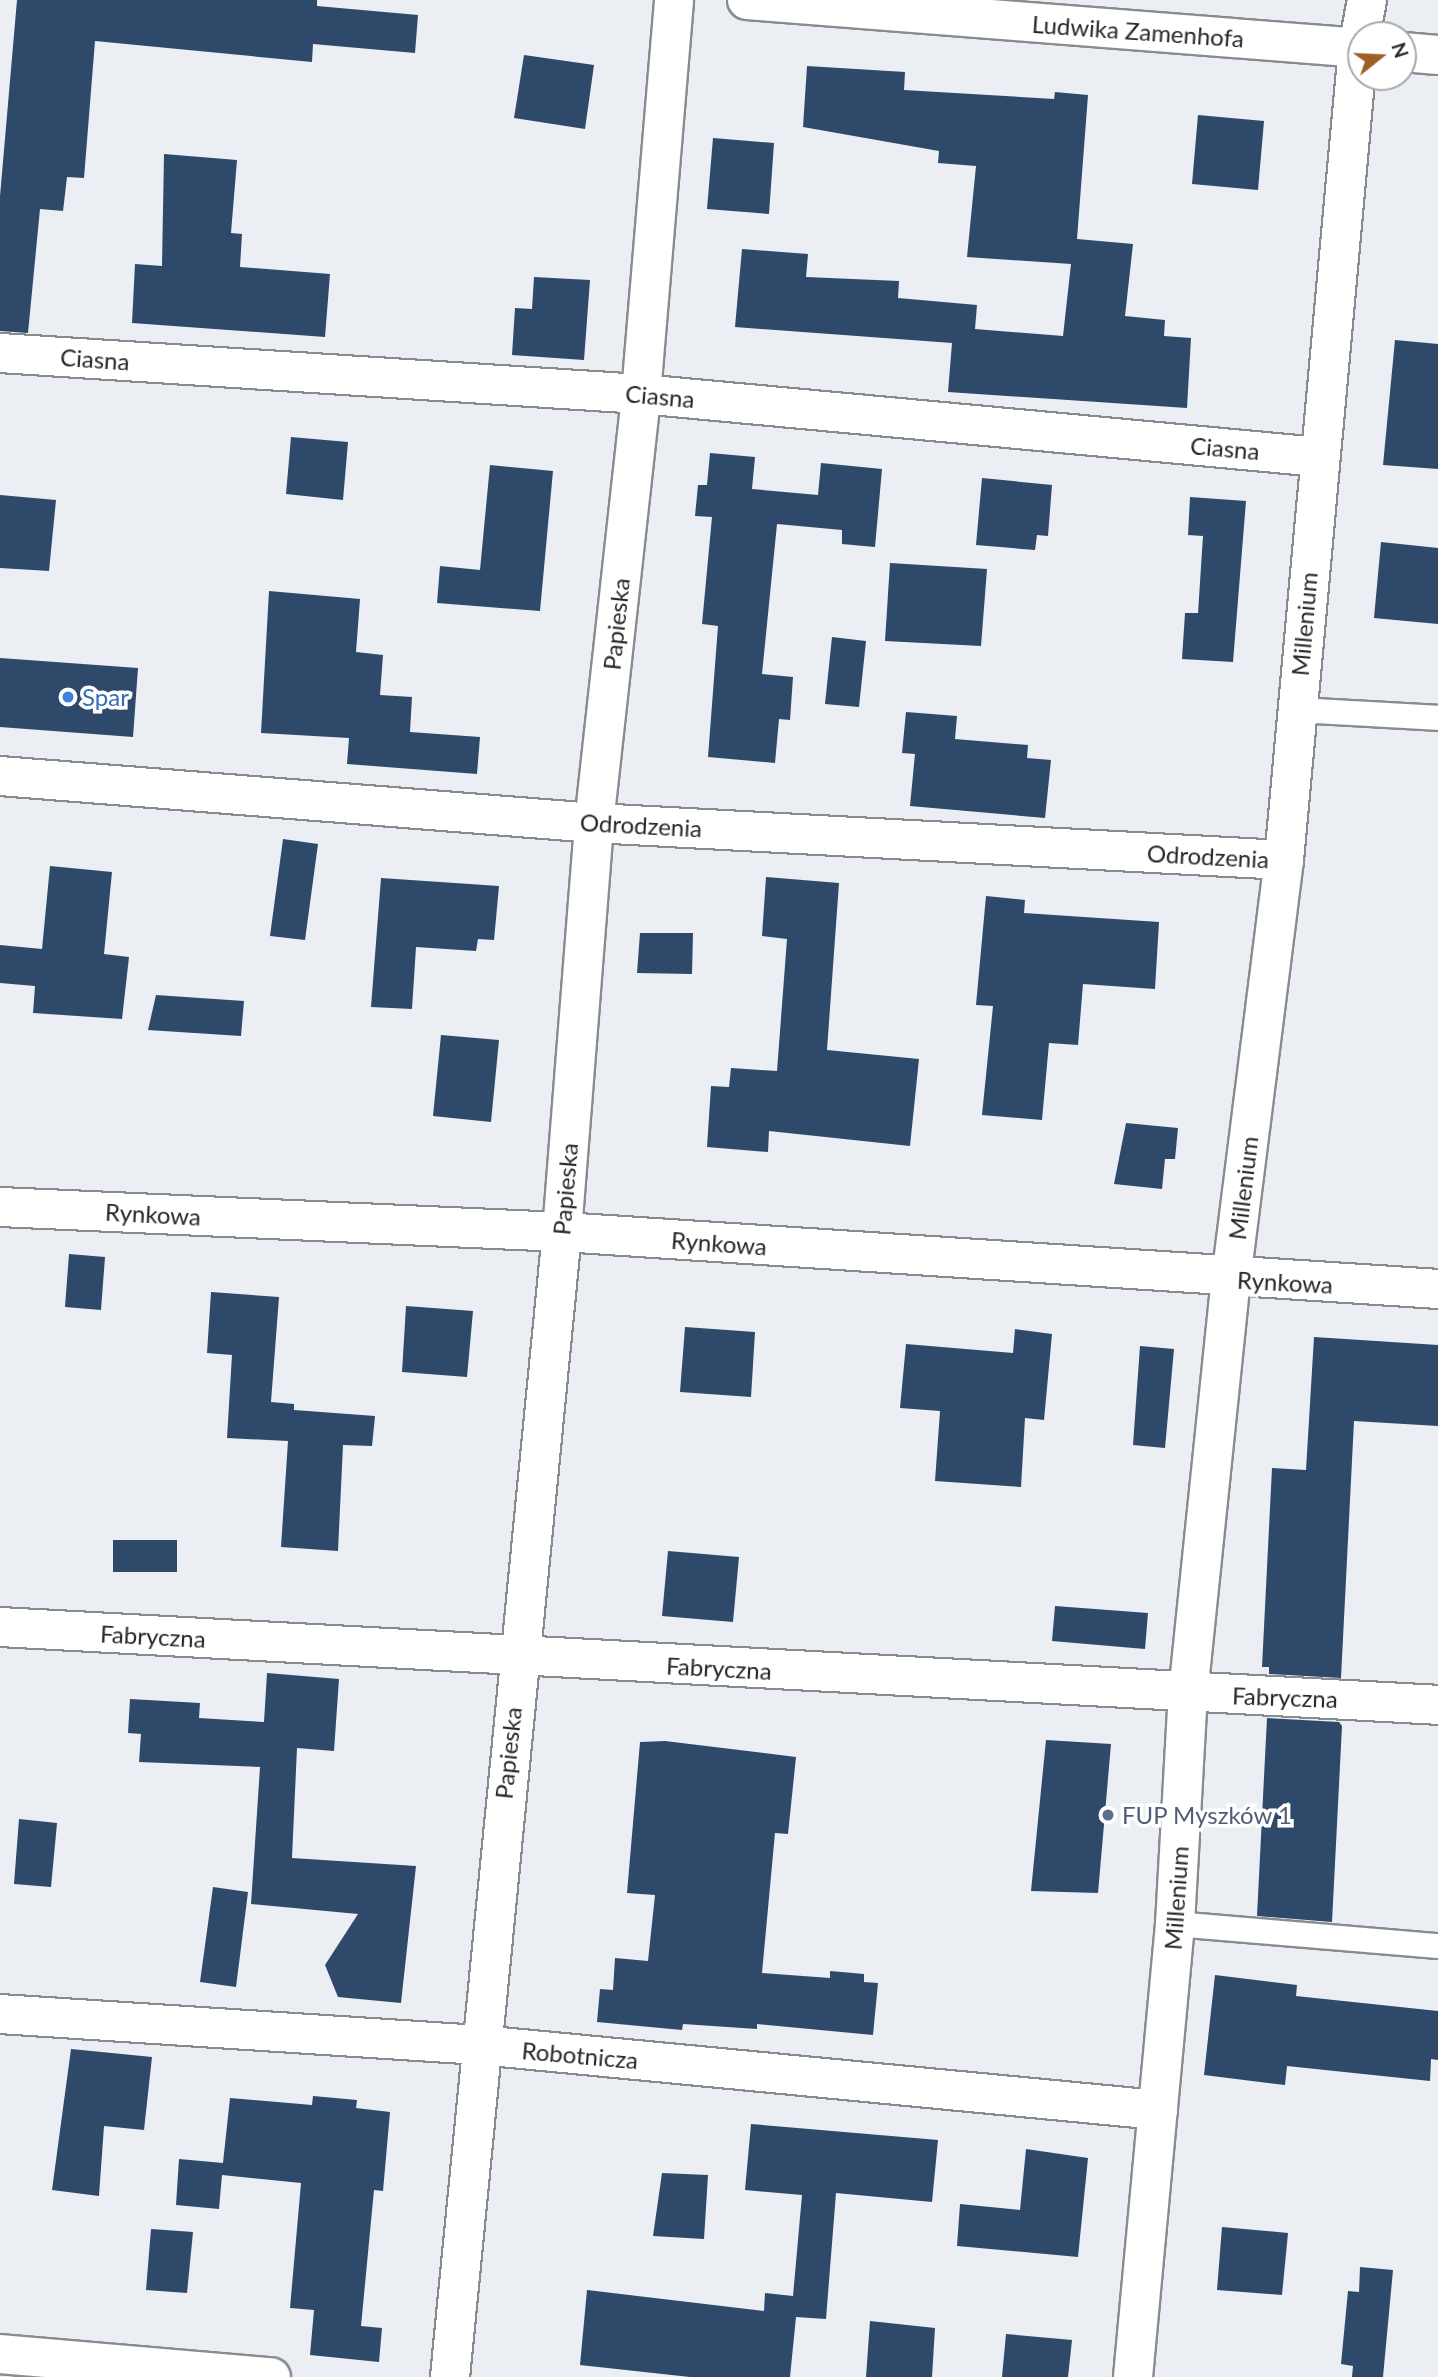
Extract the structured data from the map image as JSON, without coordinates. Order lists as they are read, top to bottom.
{
  "streets": {
    "street": [
      "Ludwika Zamenhofa",
      "Ciasna",
      "Papieska",
      "Millenium",
      "Odrodzenia",
      "Rynkowa",
      "Fabryczna",
      "Robotnicza"
    ]
  },
  "crossings": [
    ["Ciasna", "Papieska"],
    ["Ciasna", "Millenium"],
    ["Papieska", "Odrodzenia"],
    ["Papieska", "Rynkowa"],
    ["Papieska", "Fabryczna"],
    ["Papieska", "Robotnicza"],
    ["Millenium", "Odrodzenia"],
    ["Millenium", "Rynkowa"],
    ["Millenium", "Fabryczna"],
    ["Millenium", "Robotnicza"]
  ],
  "places": ["Spar", "FUP Myszków 1"],
  "north": "right"
}
